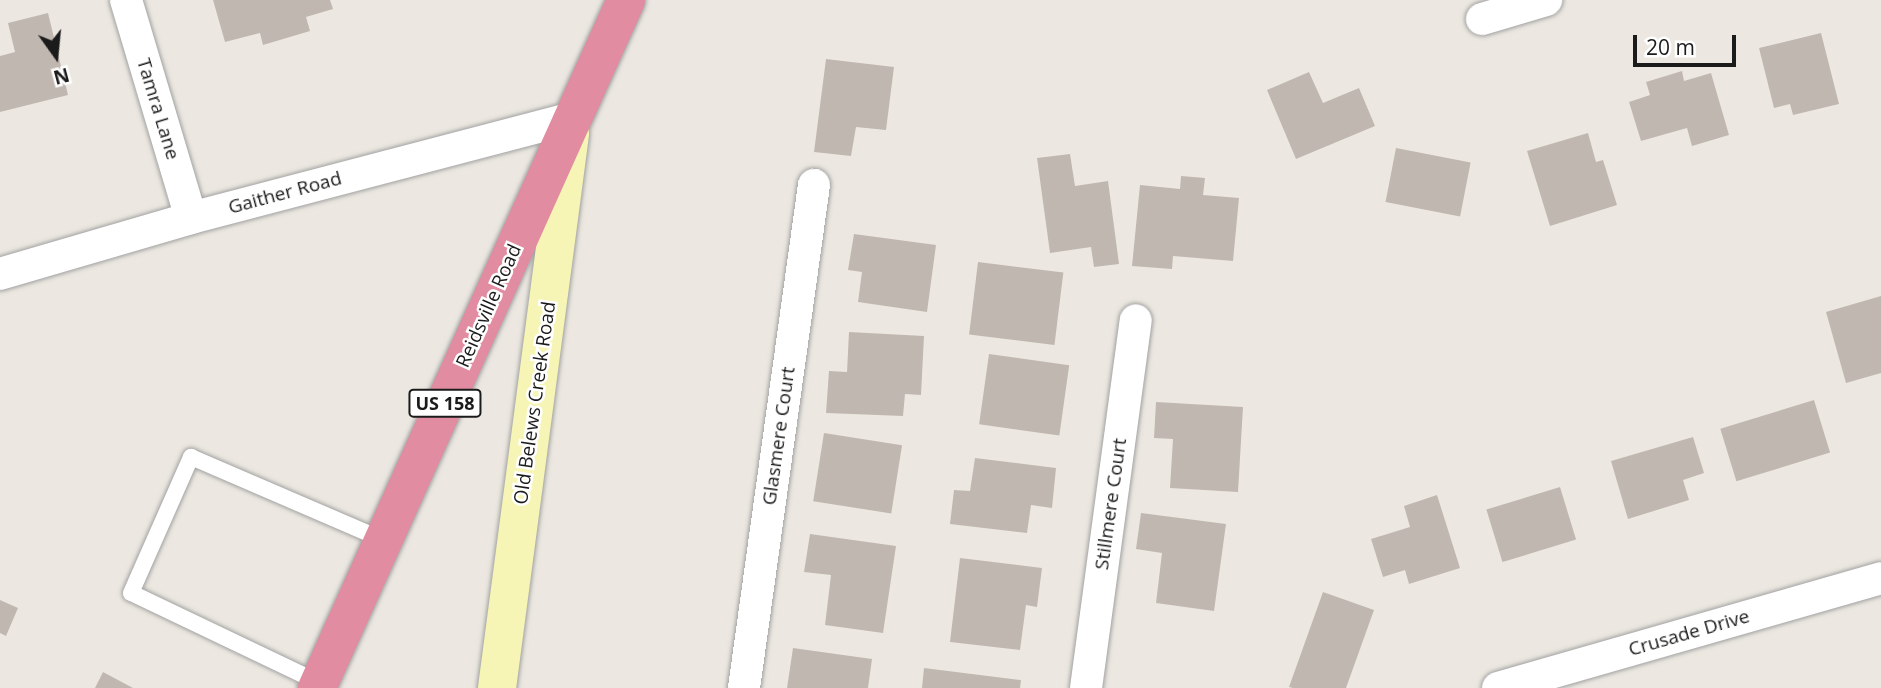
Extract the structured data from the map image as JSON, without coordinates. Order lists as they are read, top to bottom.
{
  "streets": {
    "highway": ["Reidsville Road", "US 158"],
    "street": [
      "Tamra Lane",
      "Gaither Road",
      "Old Belews Creek Road",
      "Glasmere Court",
      "Stillmere Court",
      "Crusade Drive"
    ]
  },
  "crossings": [
    ["Tamra Lane", "Gaither Road"],
    ["Gaither Road", "Reidsville Road"],
    ["Gaither Road", "Old Belews Creek Road"],
    ["Reidsville Road", "Old Belews Creek Road"]
  ],
  "scale_bar": "20 m",
  "north": "bottom"
}
